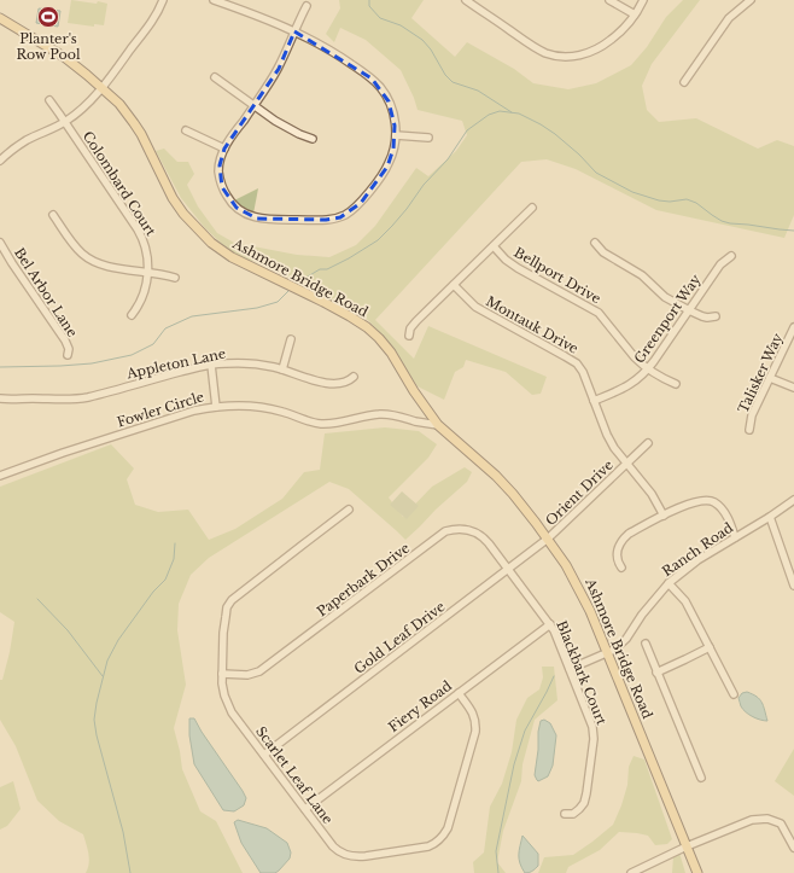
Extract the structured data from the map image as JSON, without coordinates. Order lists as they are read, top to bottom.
{
  "streets": {
    "main road": ["Ashmore Bridge Road"],
    "street": [
      "Colombard Court",
      "Bellport Drive",
      "Bel Arbor Lane",
      "Greenport Way",
      "Montauk Drive",
      "Appleton Lane",
      "Talisker Way",
      "Fowler Circle",
      "Orient Drive",
      "Ranch Road",
      "Paperbark Drive",
      "Gold Leaf Drive",
      "Blackbark Court",
      "Fiery Road",
      "Scarlet Leaf Lane"
    ]
  },
  "crossings": [
    ["Bellport Drive", "Greenport Way"],
    ["Ashmore Bridge Road", "Fowler Circle"],
    ["Ashmore Bridge Road", "Orient Drive"],
    ["Ashmore Bridge Road", "Ranch Road"],
    ["Ashmore Bridge Road", "Gold Leaf Drive"],
    ["Greenport Way", "Montauk Drive"],
    ["Montauk Drive", "Orient Drive"],
    ["Orient Drive", "Gold Leaf Drive"],
    ["Ranch Road", "Blackbark Court"],
    ["Paperbark Drive", "Gold Leaf Drive"],
    ["Paperbark Drive", "Blackbark Court"],
    ["Paperbark Drive", "Scarlet Leaf Lane"],
    ["Gold Leaf Drive", "Blackbark Court"],
    ["Gold Leaf Drive", "Scarlet Leaf Lane"],
    ["Blackbark Court", "Fiery Road"],
    ["Fiery Road", "Scarlet Leaf Lane"]
  ],
  "places": {
    "sports": ["Planter's Row Pool"]
  }
}
